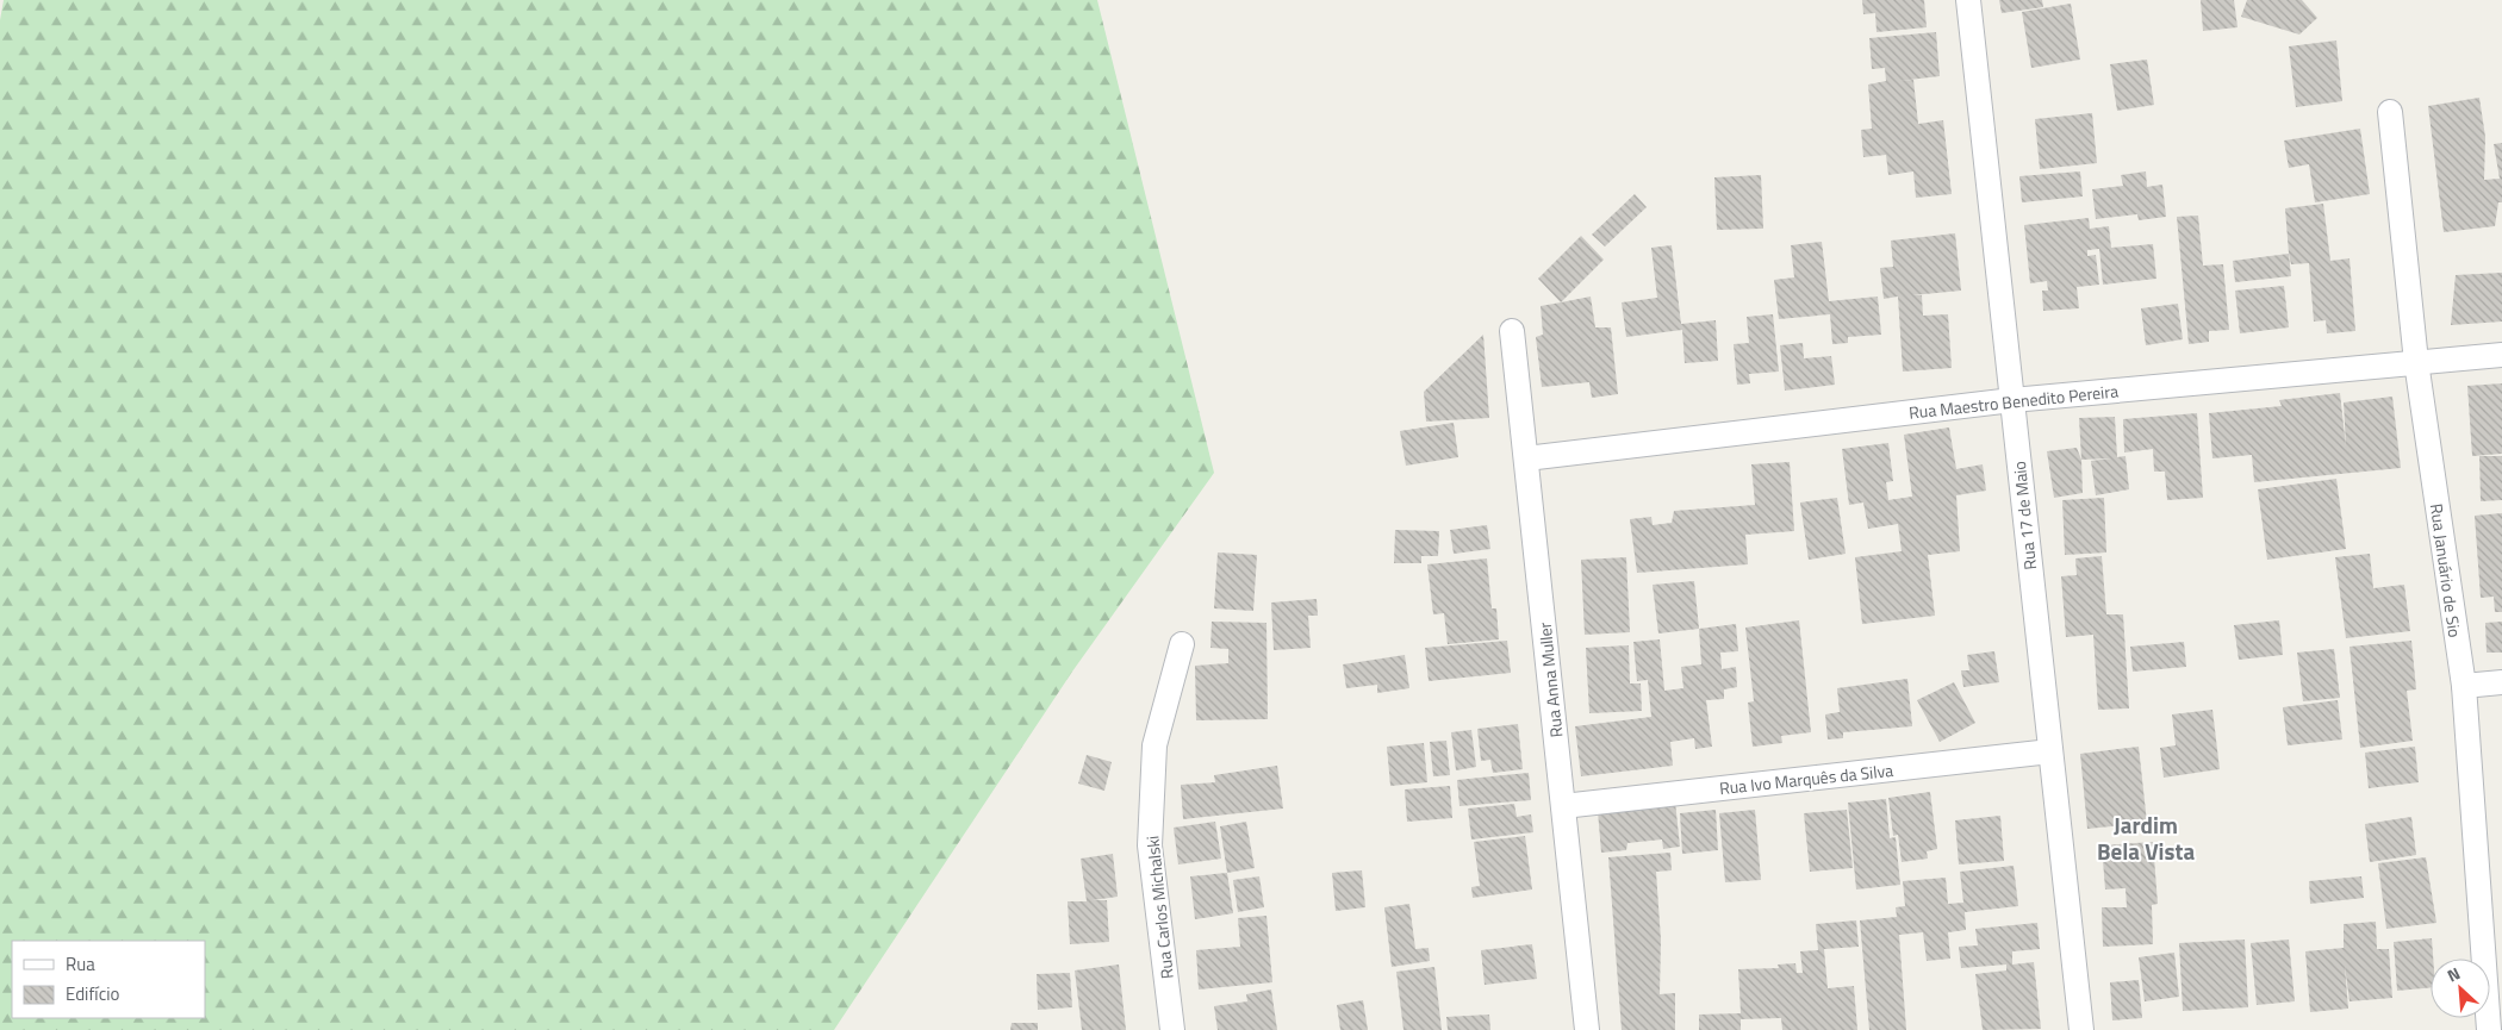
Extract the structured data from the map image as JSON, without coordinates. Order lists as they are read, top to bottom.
{
  "streets": {
    "street": [
      "Rua Maestro Benedito Pereira",
      "Rua 17 de Maio",
      "Rua Januário de Sio",
      "Rua Anna Muller",
      "Rua Ivo Marquês da Silva",
      "Rua Carlos Michalski"
    ]
  },
  "crossings": [
    ["Rua Maestro Benedito Pereira", "Rua 17 de Maio"],
    ["Rua Maestro Benedito Pereira", "Rua Januário de Sio"],
    ["Rua Maestro Benedito Pereira", "Rua Anna Muller"],
    ["Rua 17 de Maio", "Rua Ivo Marquês da Silva"],
    ["Rua Anna Muller", "Rua Ivo Marquês da Silva"]
  ],
  "districts": ["Jardim Bela Vista"],
  "legend": ["Rua", "Edifício"],
  "north": "top left"
}
